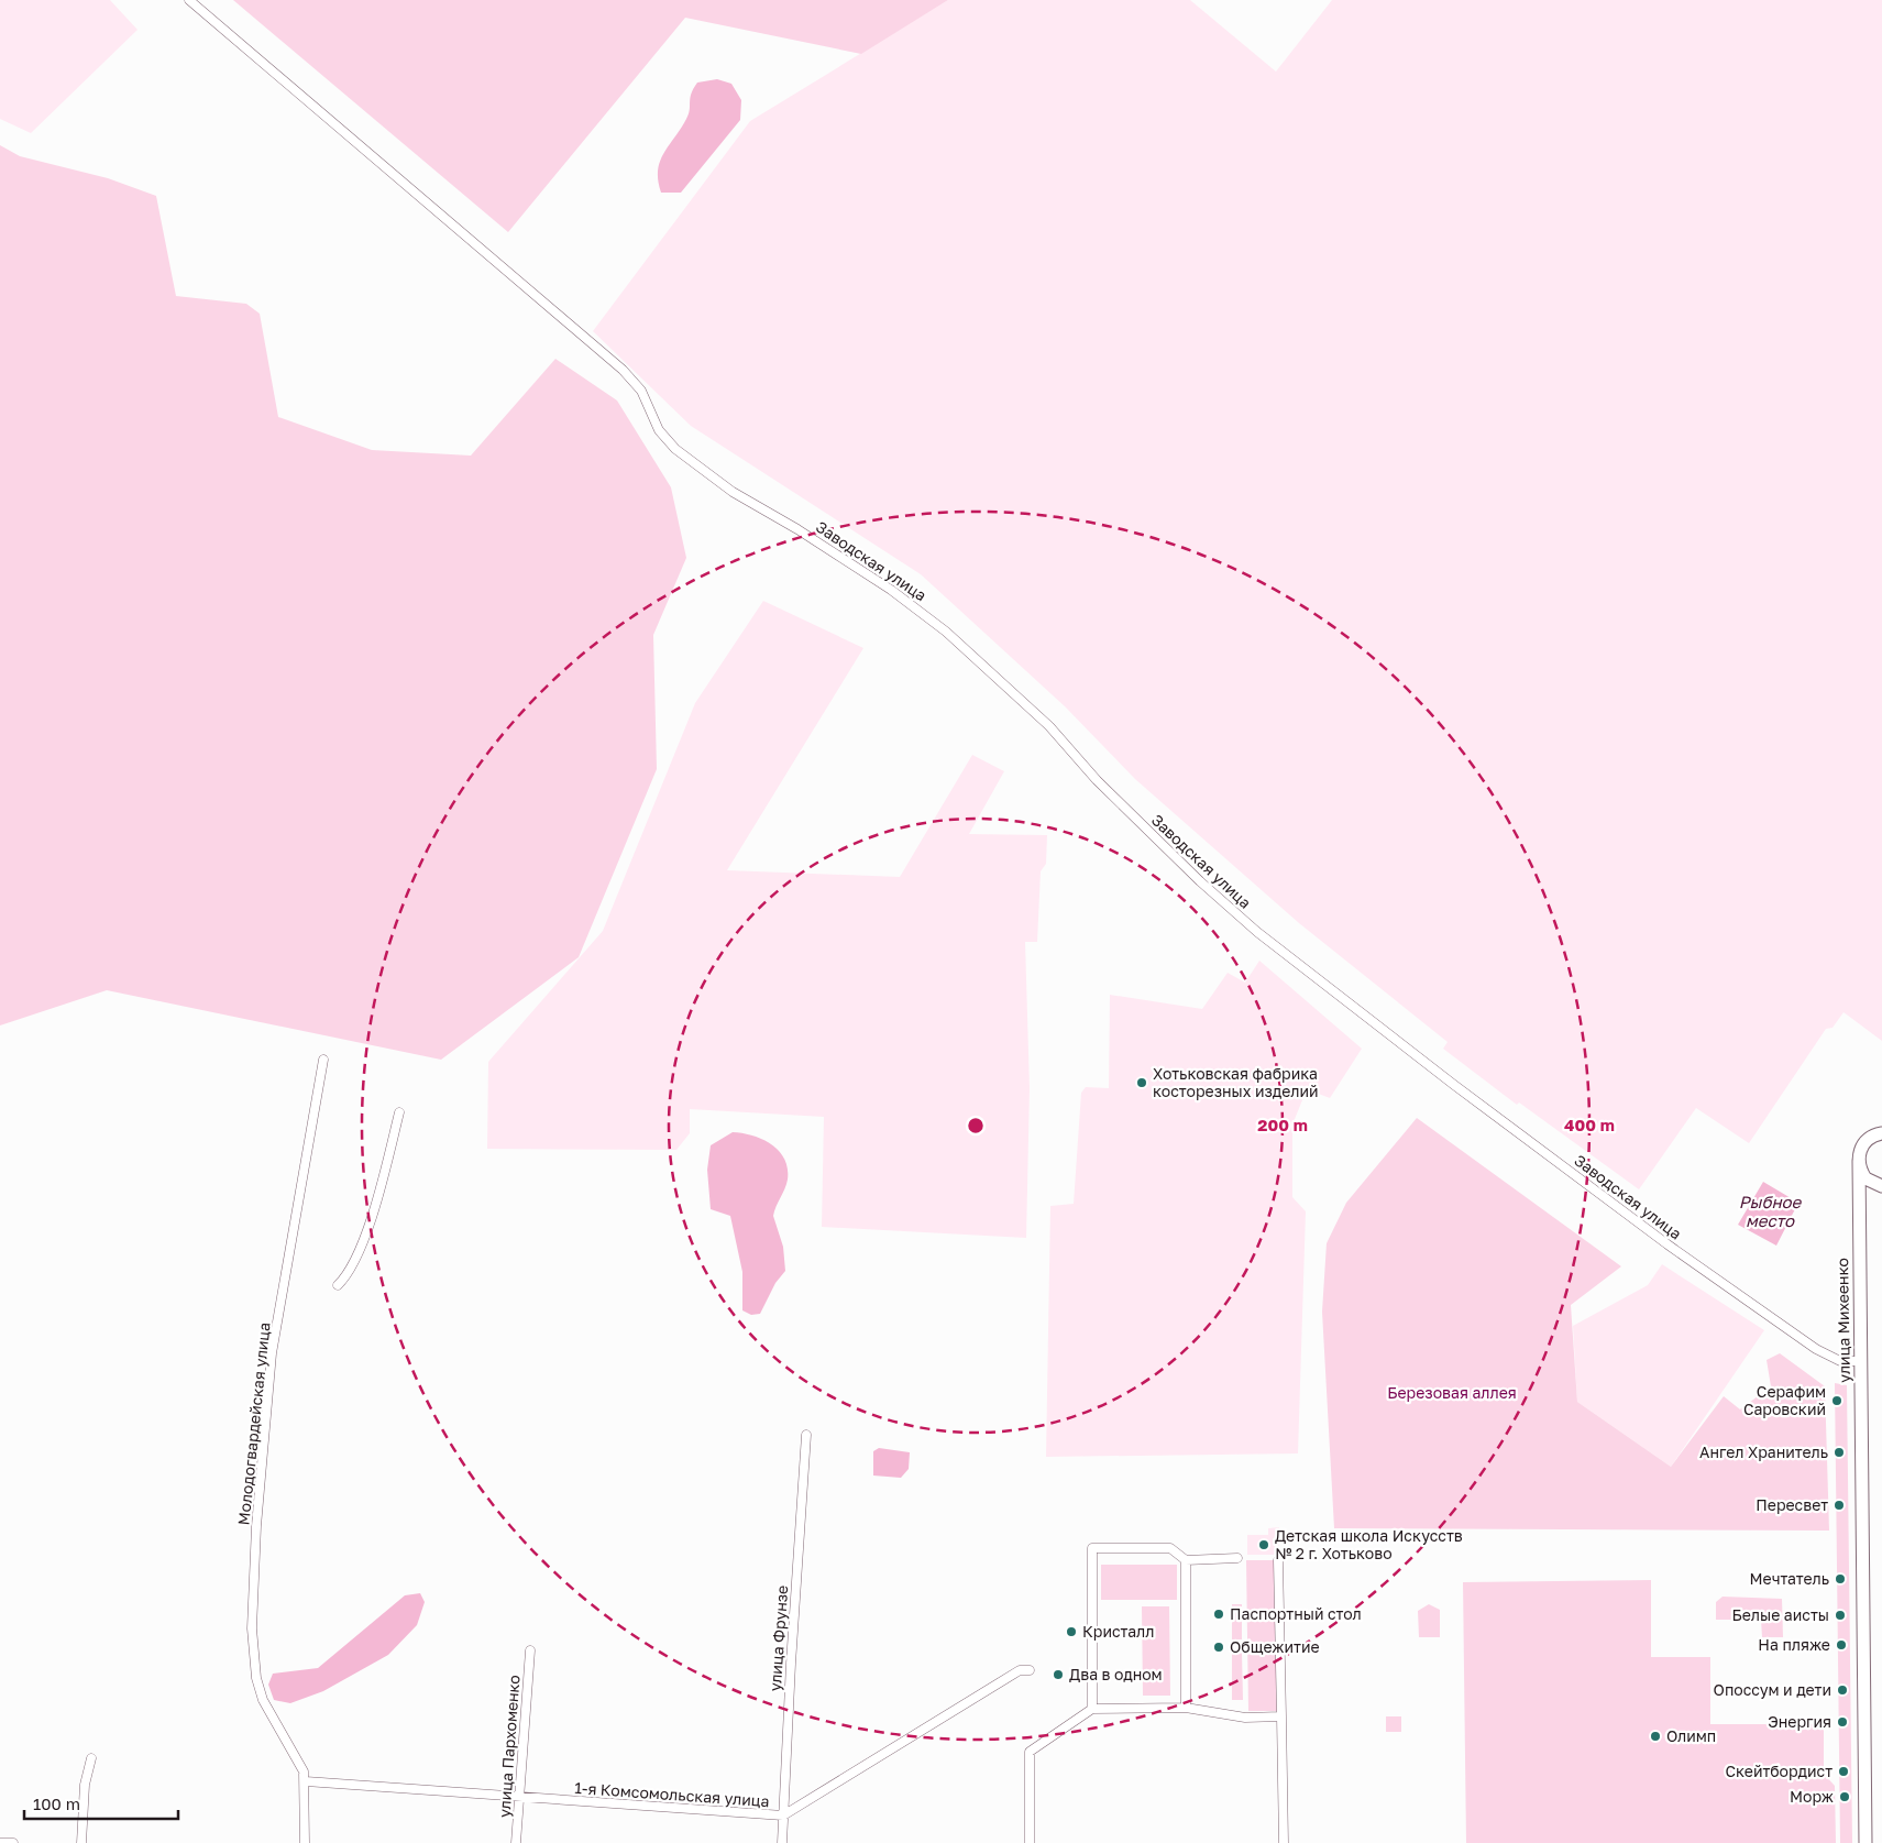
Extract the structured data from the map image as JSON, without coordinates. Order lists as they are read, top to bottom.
{
  "streets": {
    "street": [
      "Заводская улица",
      "улица Михеенко",
      "Молодогвардейская улица",
      "улица Фрунзе",
      "улица Пархоменко",
      "1-я Комсомольская улица"
    ]
  },
  "crossings": [
    ["Заводская улица", "улица Михеенко"],
    ["Молодогвардейская улица", "1-я Комсомольская улица"],
    ["улица Фрунзе", "1-я Комсомольская улица"],
    ["улица Пархоменко", "1-я Комсомольская улица"]
  ],
  "water": ["Рыбное место"],
  "parks": ["Березовая аллея"],
  "places": [
    "Хотьковская фабрика косторезных изделий",
    "Серафим Саровский",
    "Ангел Хранитель",
    "Пересвет",
    "Детская школа Искусств № 2 г. Хотьково",
    "Мечтатель",
    "Паспортный стол",
    "Белые аисты",
    "Кристалл",
    "На пляже",
    "Общежитие",
    "Два в одном",
    "Опоссум и дети",
    "Энергия",
    "Олимп",
    "Скейтбордист",
    "Морж"
  ],
  "scale_bar": "100 m",
  "rings": ["200 m", "400 m"]
}
